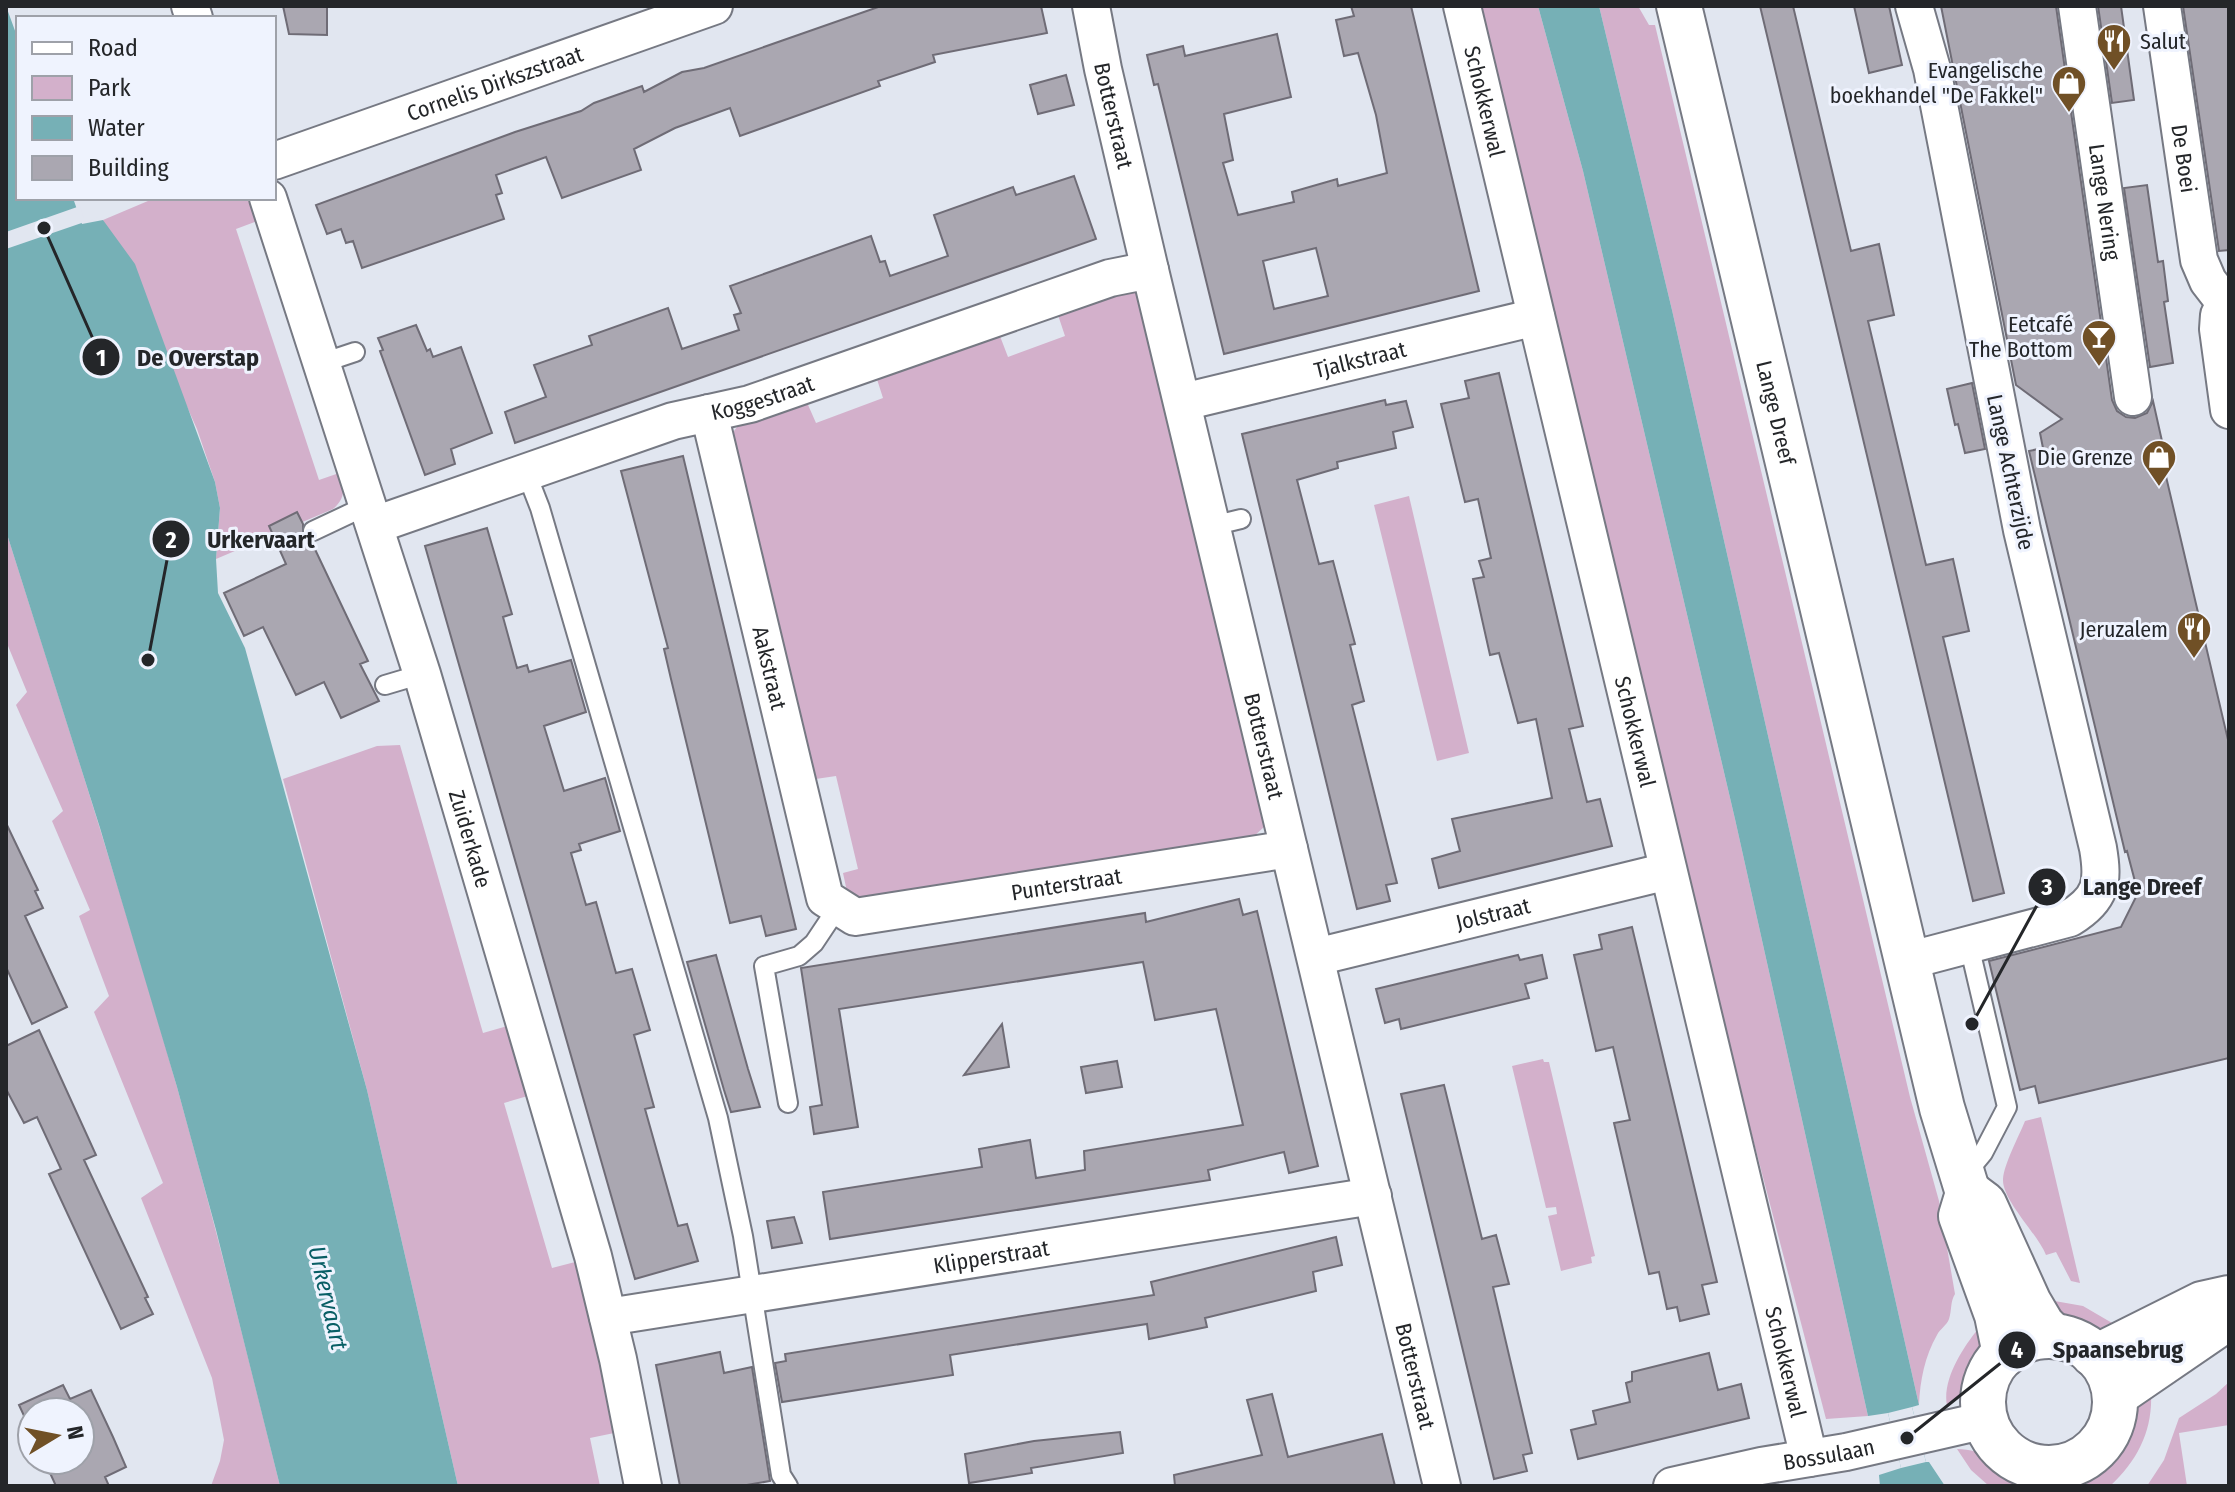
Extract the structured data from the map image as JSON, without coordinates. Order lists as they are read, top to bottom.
{
  "streets": {
    "main road": ["Lange Dreef"],
    "street": [
      "Cornelis Dirkszstraat",
      "Schokkerwal",
      "Botterstraat",
      "De Boei",
      "Lange Nering",
      "Tjalkstraat",
      "Koggestraat",
      "Lange Achterzijde",
      "Aakstraat",
      "Zuiderkade",
      "Punterstraat",
      "Jolstraat",
      "Klipperstraat",
      "Bossulaan"
    ]
  },
  "crossings": [
    ["Schokkerwal", "Tjalkstraat"],
    ["Schokkerwal", "Jolstraat"],
    ["Schokkerwal", "Bossulaan"],
    ["Botterstraat", "Tjalkstraat"],
    ["Botterstraat", "Koggestraat"],
    ["Botterstraat", "Punterstraat"],
    ["Botterstraat", "Jolstraat"],
    ["Botterstraat", "Klipperstraat"],
    ["Koggestraat", "Aakstraat"],
    ["Koggestraat", "Zuiderkade"],
    ["Lange Dreef", "Bossulaan"],
    ["Aakstraat", "Punterstraat"],
    ["Zuiderkade", "Klipperstraat"]
  ],
  "water": ["Urkervaart"],
  "places": {
    "restaurant": ["Salut", "Jeruzalem"],
    "shop": ["Evangelische boekhandel \"De Fakkel\"", "Die Grenze"],
    "other": [
      "De Overstap",
      "Urkervaart",
      "Lange Dreef",
      "Spaansebrug"
    ],
    "bar": ["Eetcafé The Bottom"]
  },
  "legend": [
    "Road",
    "Park",
    "Water",
    "Building"
  ],
  "north": "right"
}
